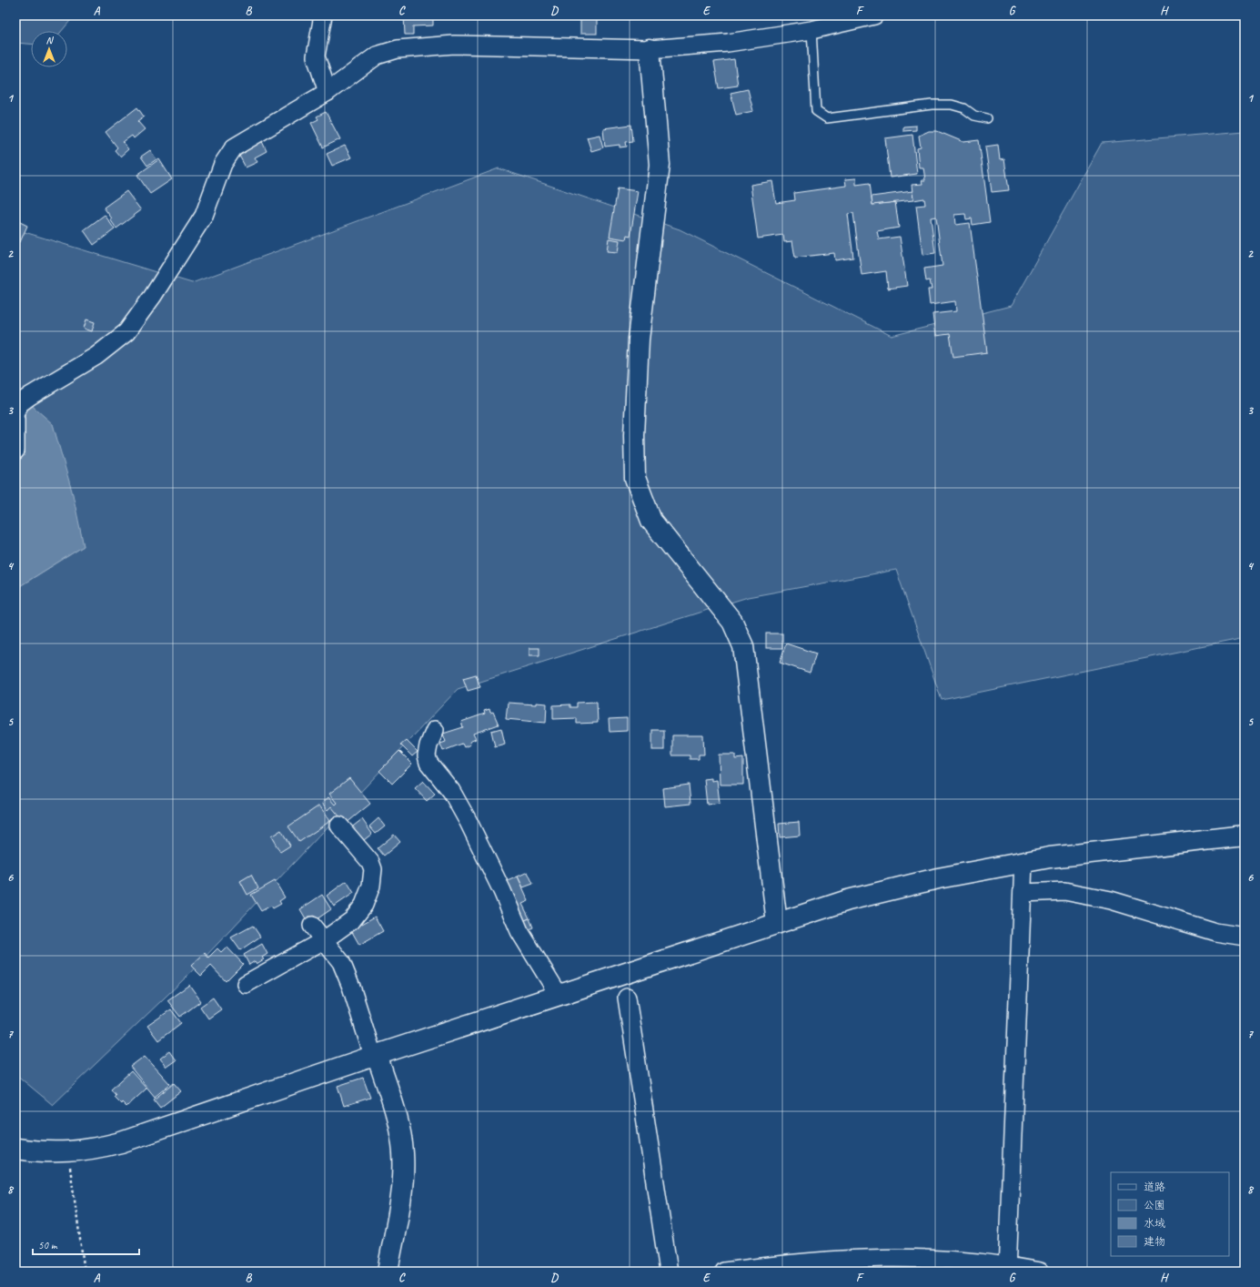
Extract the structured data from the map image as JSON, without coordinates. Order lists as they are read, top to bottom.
{
  "legend": [
    "道路",
    "公園",
    "水域",
    "建物"
  ],
  "scale_bar": "50 m",
  "north": "top",
  "grid": {
    "columns": [
      "A",
      "B",
      "C",
      "D",
      "E",
      "F",
      "G",
      "H"
    ],
    "rows": [
      "1",
      "2",
      "3",
      "4",
      "5",
      "6",
      "7",
      "8"
    ]
  }
}
